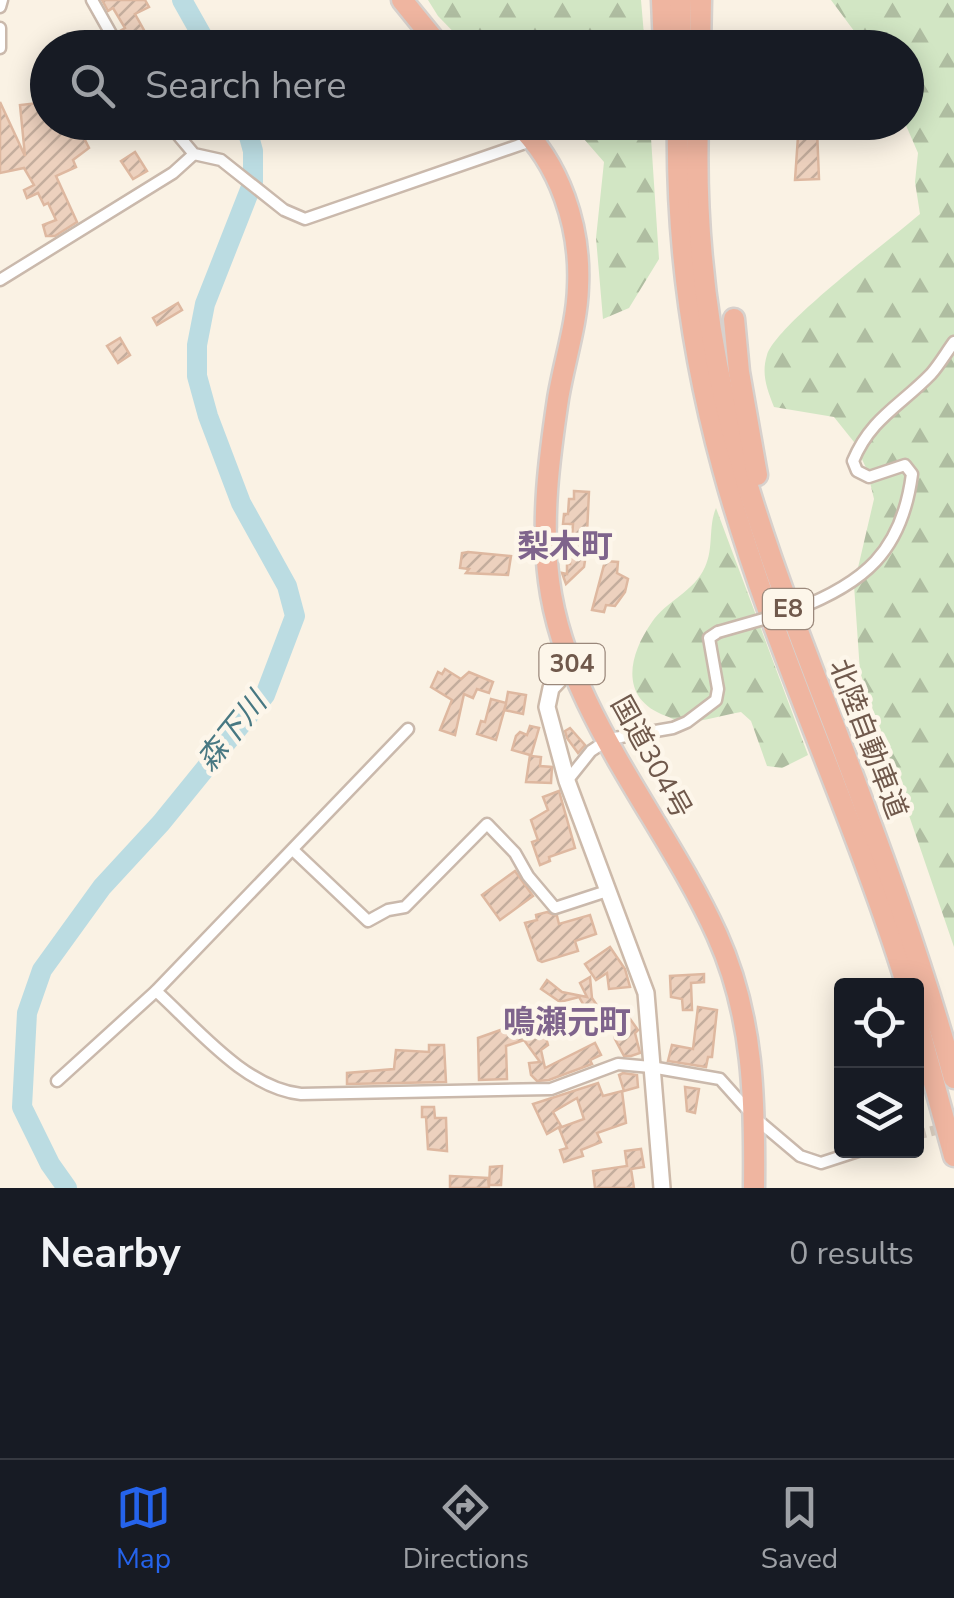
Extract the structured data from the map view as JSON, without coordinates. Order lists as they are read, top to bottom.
{
  "streets": {
    "highway": [
      "E8",
      "304",
      "北陸自動車道",
      "国道304号"
    ]
  },
  "districts": ["梨木町", "鳴瀬元町"],
  "water": ["森下川"],
  "page": {
    "search": "Search here",
    "heading": ["Nearby", "0 results"],
    "nav": ["Map", "Directions", "Saved"]
  }
}
